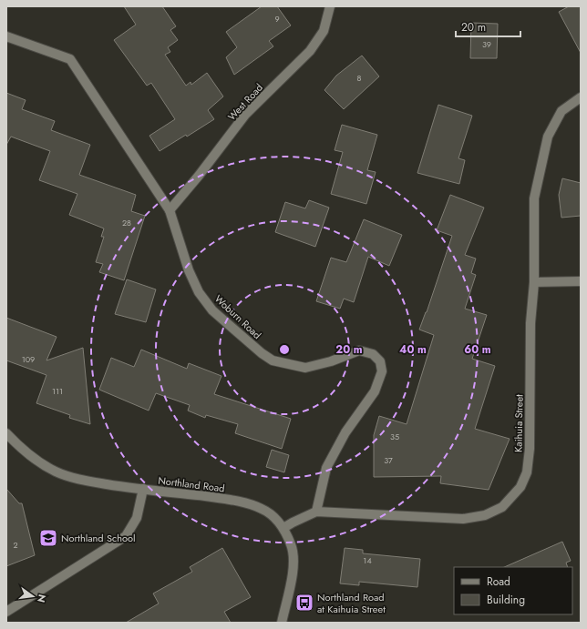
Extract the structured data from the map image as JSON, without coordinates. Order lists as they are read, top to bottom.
{
  "streets": {
    "street": [
      "West Road",
      "Woburn Road",
      "Kaihuia Street",
      "Northland Road"
    ]
  },
  "crossings": [
    ["West Road", "Woburn Road"],
    ["Woburn Road", "Kaihuia Street"],
    ["Kaihuia Street", "Northland Road"]
  ],
  "places": {
    "school or university": ["Northland School"],
    "bus stop": ["Northland Road at Kaihuia Street"]
  },
  "house_numbers": [
    "9",
    "39",
    "8",
    "28",
    "109",
    "111",
    "35",
    "37",
    "2",
    "14"
  ],
  "legend": ["Road", "Building"],
  "scale_bar": "20 m",
  "north": "right",
  "rings": ["20 m", "40 m", "60 m"]
}
